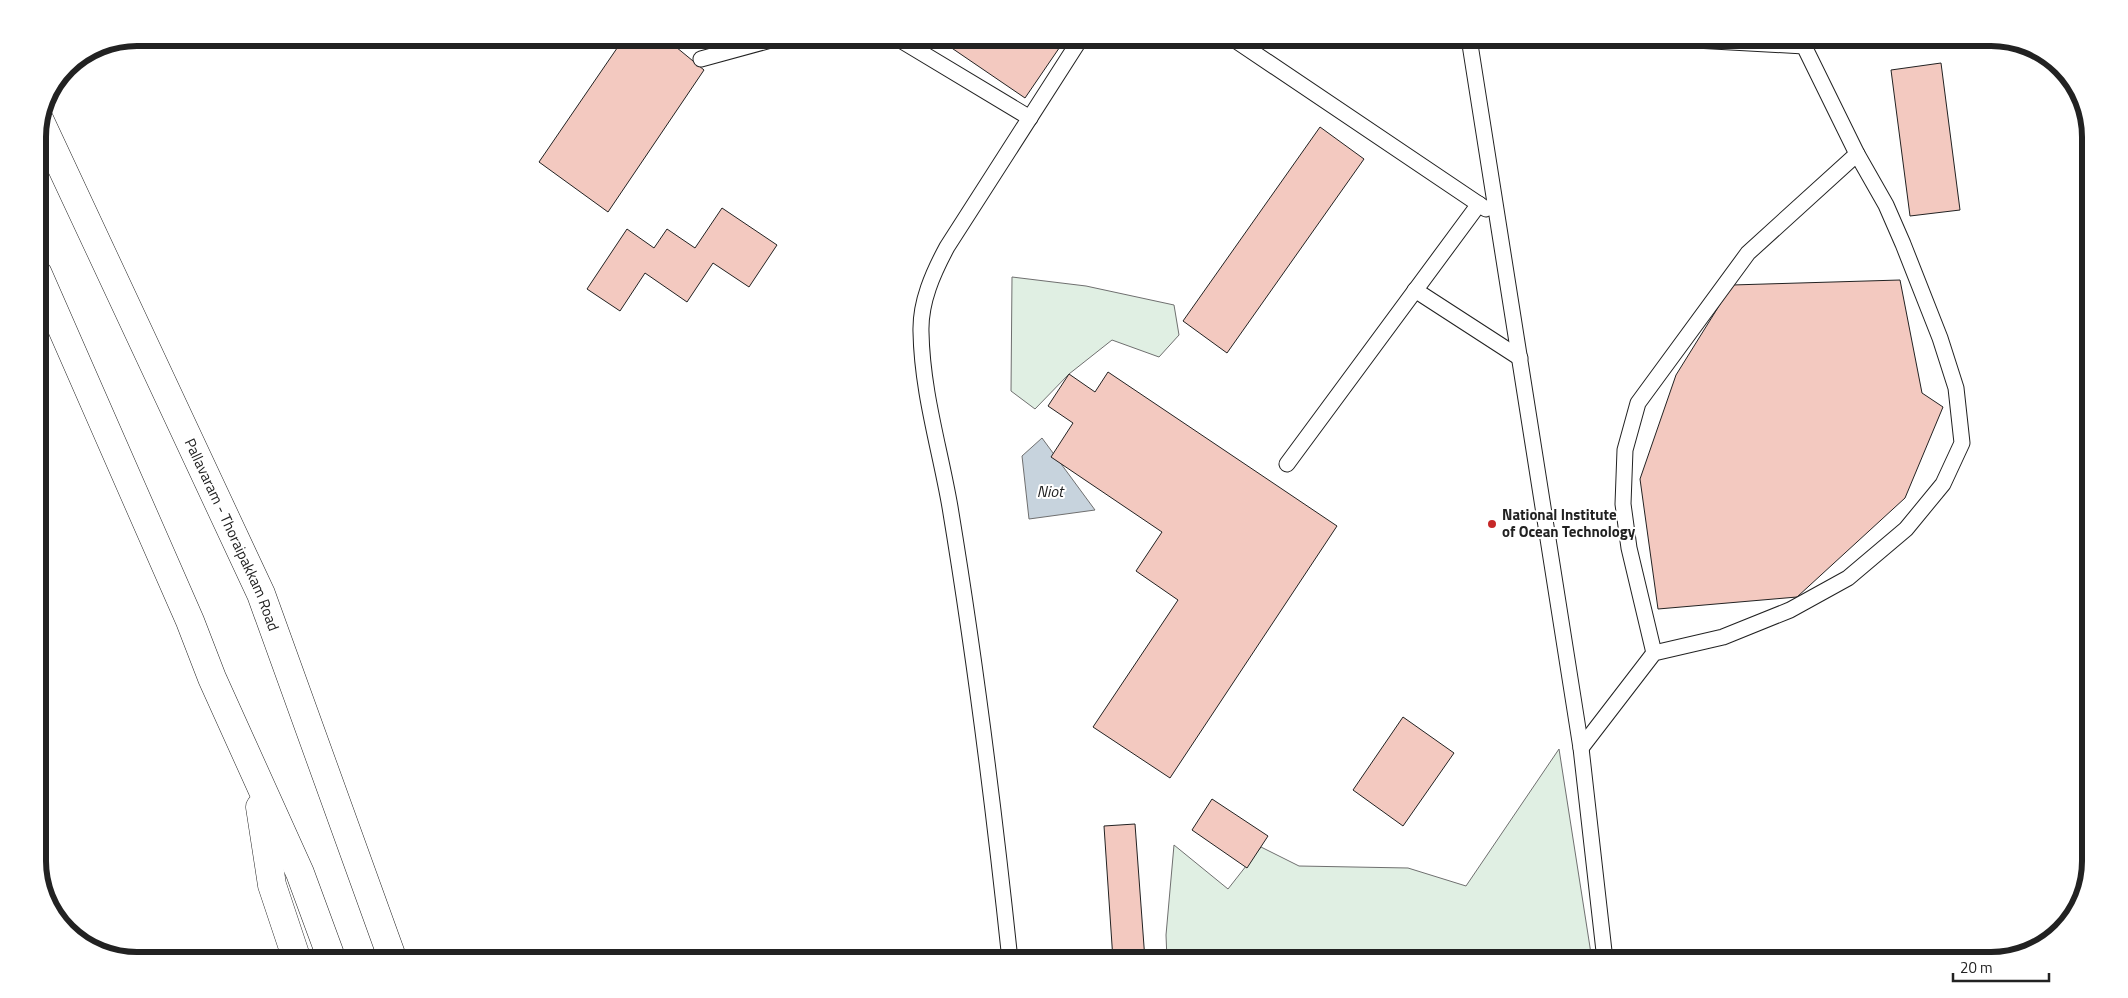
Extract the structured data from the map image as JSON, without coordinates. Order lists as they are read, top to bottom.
{
  "streets": {
    "main road": ["Pallavaram - Thoraipakkam Road"]
  },
  "water": ["Niot"],
  "places": ["National Institute of Ocean Technology"],
  "scale_bar": "20 m"
}
